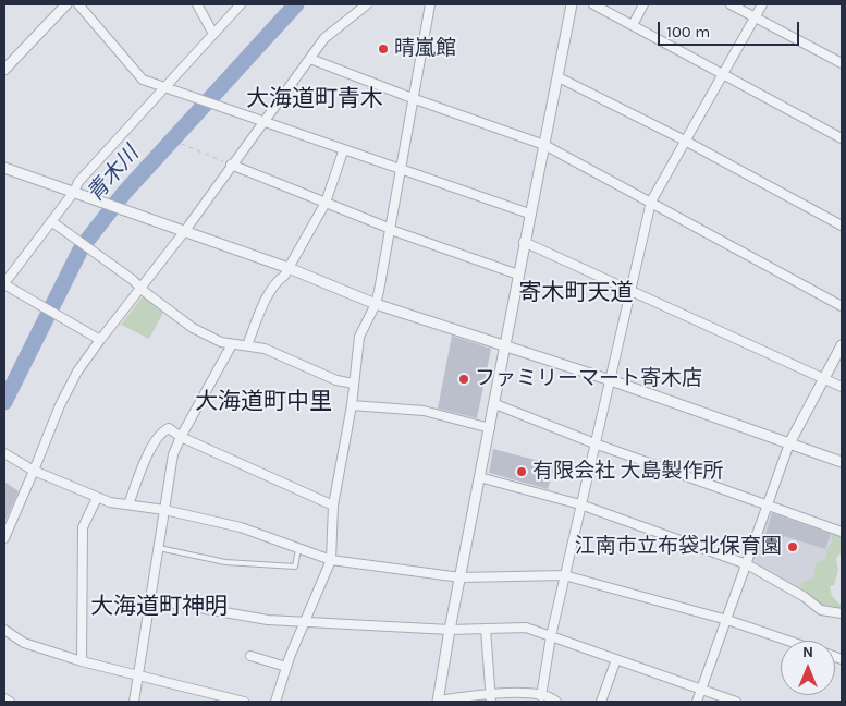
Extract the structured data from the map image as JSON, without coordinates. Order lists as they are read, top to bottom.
{
  "districts": [
    "大海道町青木",
    "寄木町天道",
    "大海道町中里",
    "大海道町神明"
  ],
  "water": ["青木川"],
  "places": [
    "晴嵐館",
    "ファミリーマート寄木店",
    "有限会社 大島製作所",
    "江南市立布袋北保育園"
  ],
  "scale_bar": "100 m",
  "north": "top"
}
